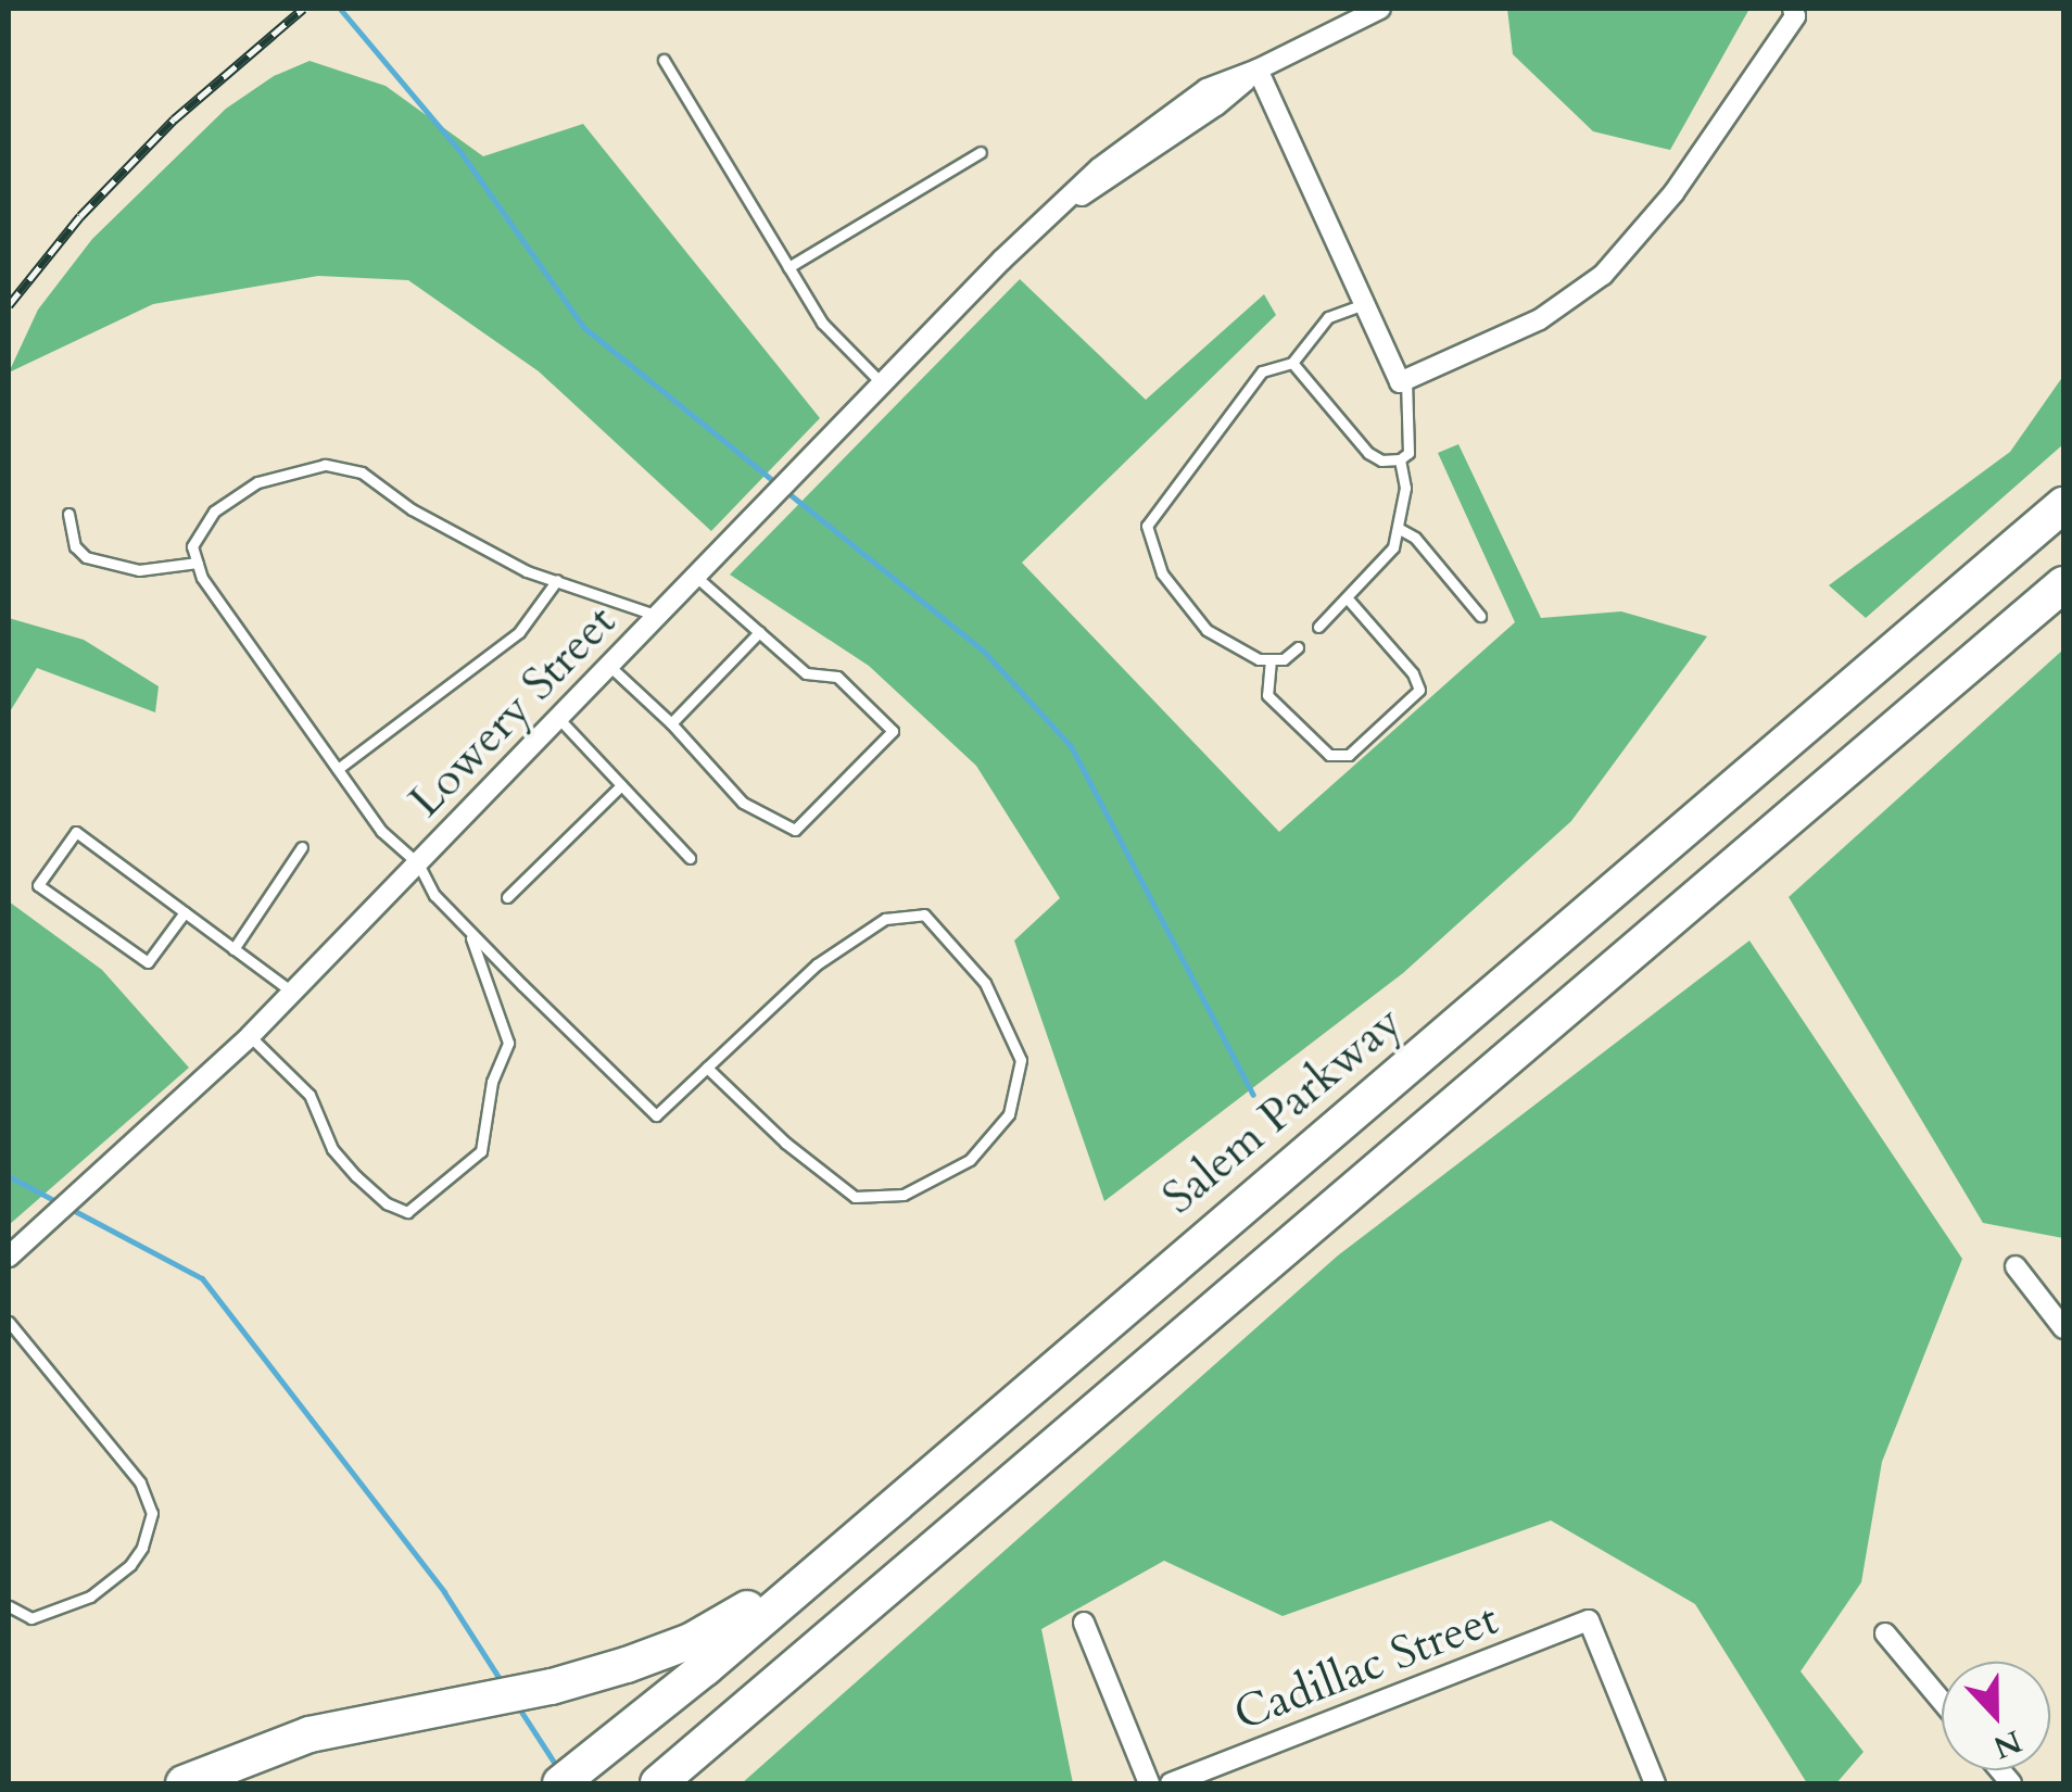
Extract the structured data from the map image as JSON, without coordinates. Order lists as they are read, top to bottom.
{
  "streets": {
    "highway": ["Salem Parkway"],
    "street": ["Lowery Street", "Cadillac Street"]
  },
  "north": "bottom"
}
